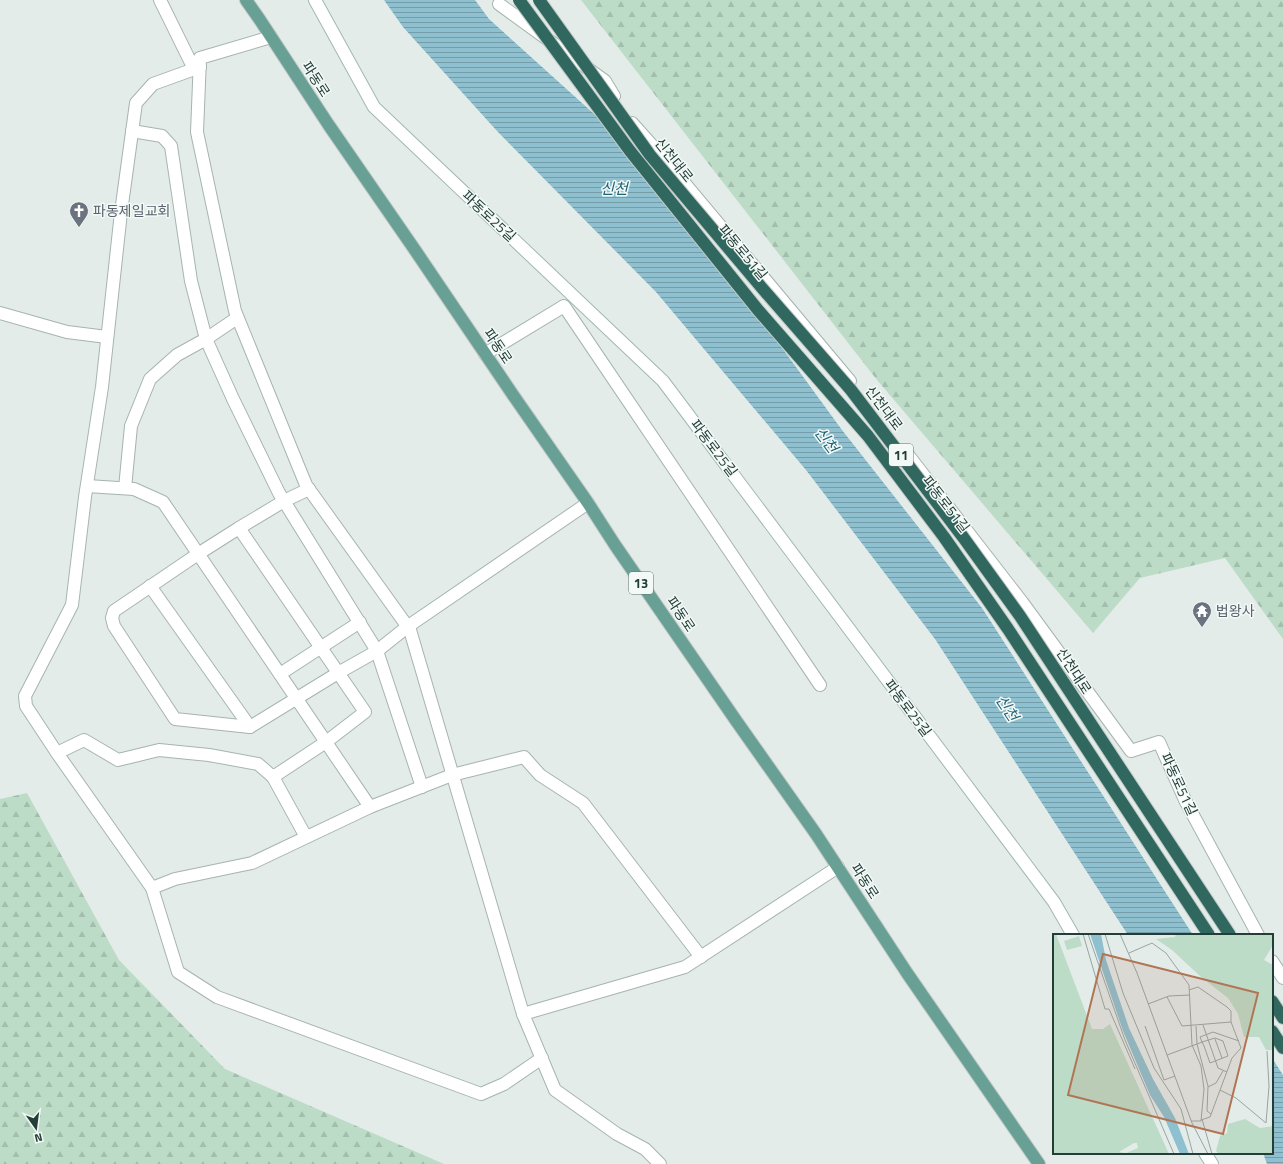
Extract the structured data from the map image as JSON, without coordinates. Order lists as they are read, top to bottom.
{
  "streets": {
    "highway": ["신천대로", "11"],
    "main road": ["파동로", "13"],
    "street": ["파동로25길", "파동로51길"]
  },
  "water": ["신천"],
  "places": {
    "church": ["파동제일교회"],
    "temple": ["법왕사"]
  },
  "north": "bottom"
}
